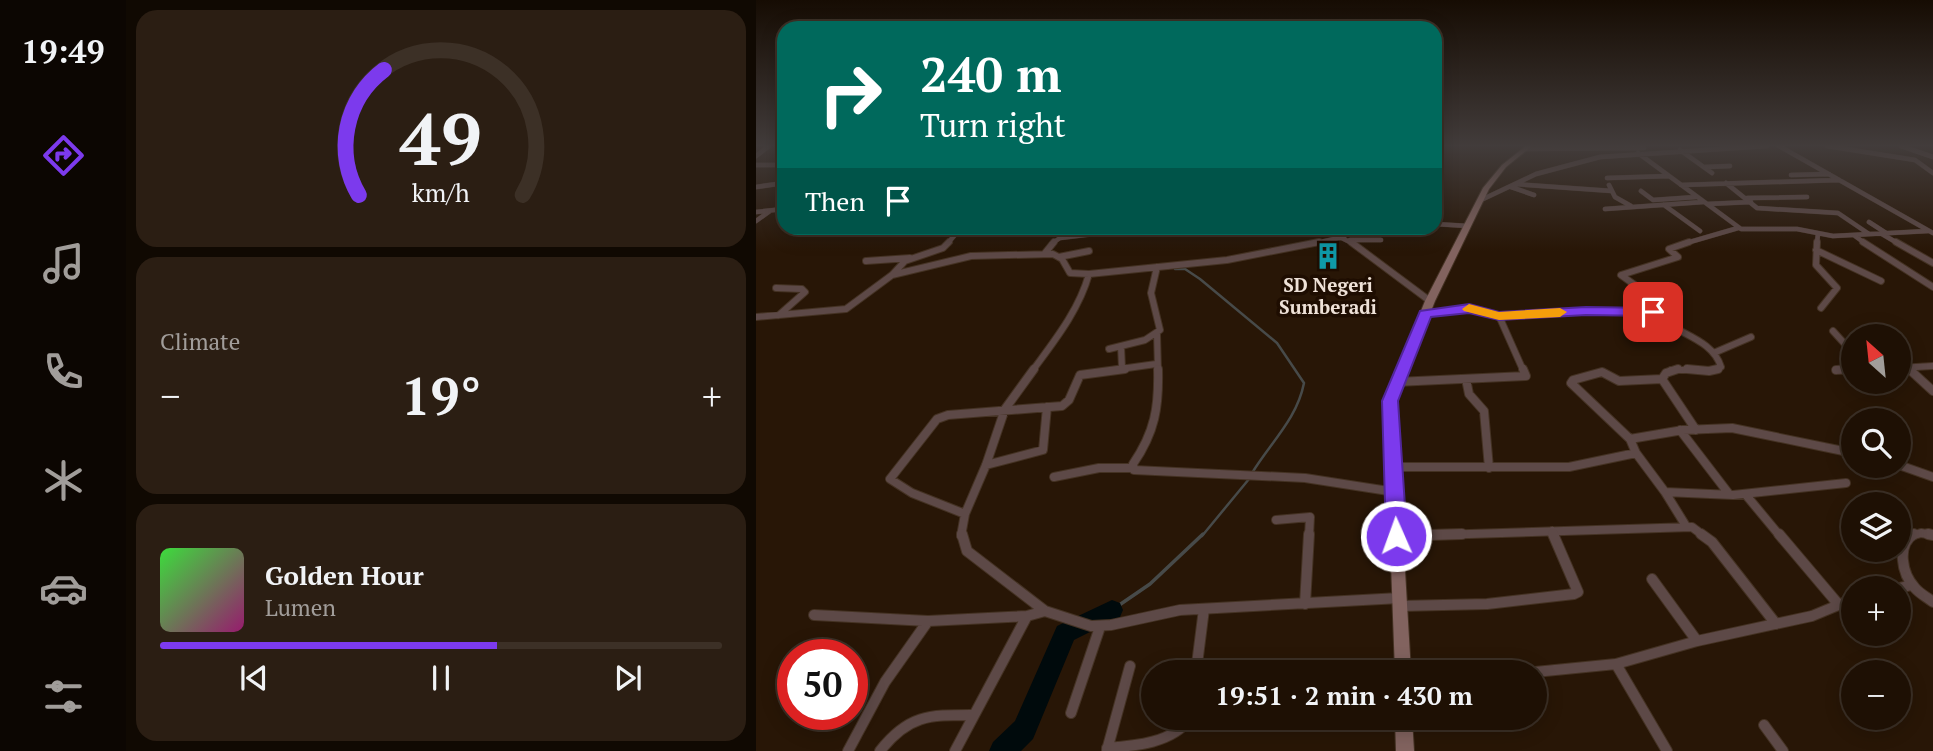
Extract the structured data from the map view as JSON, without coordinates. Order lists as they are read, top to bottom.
{
  "places": {
    "building": ["SD Negeri Sumberadi"]
  },
  "north": "top left",
  "page": {
    "tabs": "19:49",
    "turn": ["240 m", "Turn right"],
    "then": "Then",
    "tile": "Climate",
    "map_buttons": ["+", "−"],
    "heat": ["−", "19°", "+"],
    "song": ["Golden Hour", "Lumen"],
    "limit": "50",
    "trip": "19:51 · 2 min · 430 m",
    "gauge": ["49", "km/h"]
  }
}
